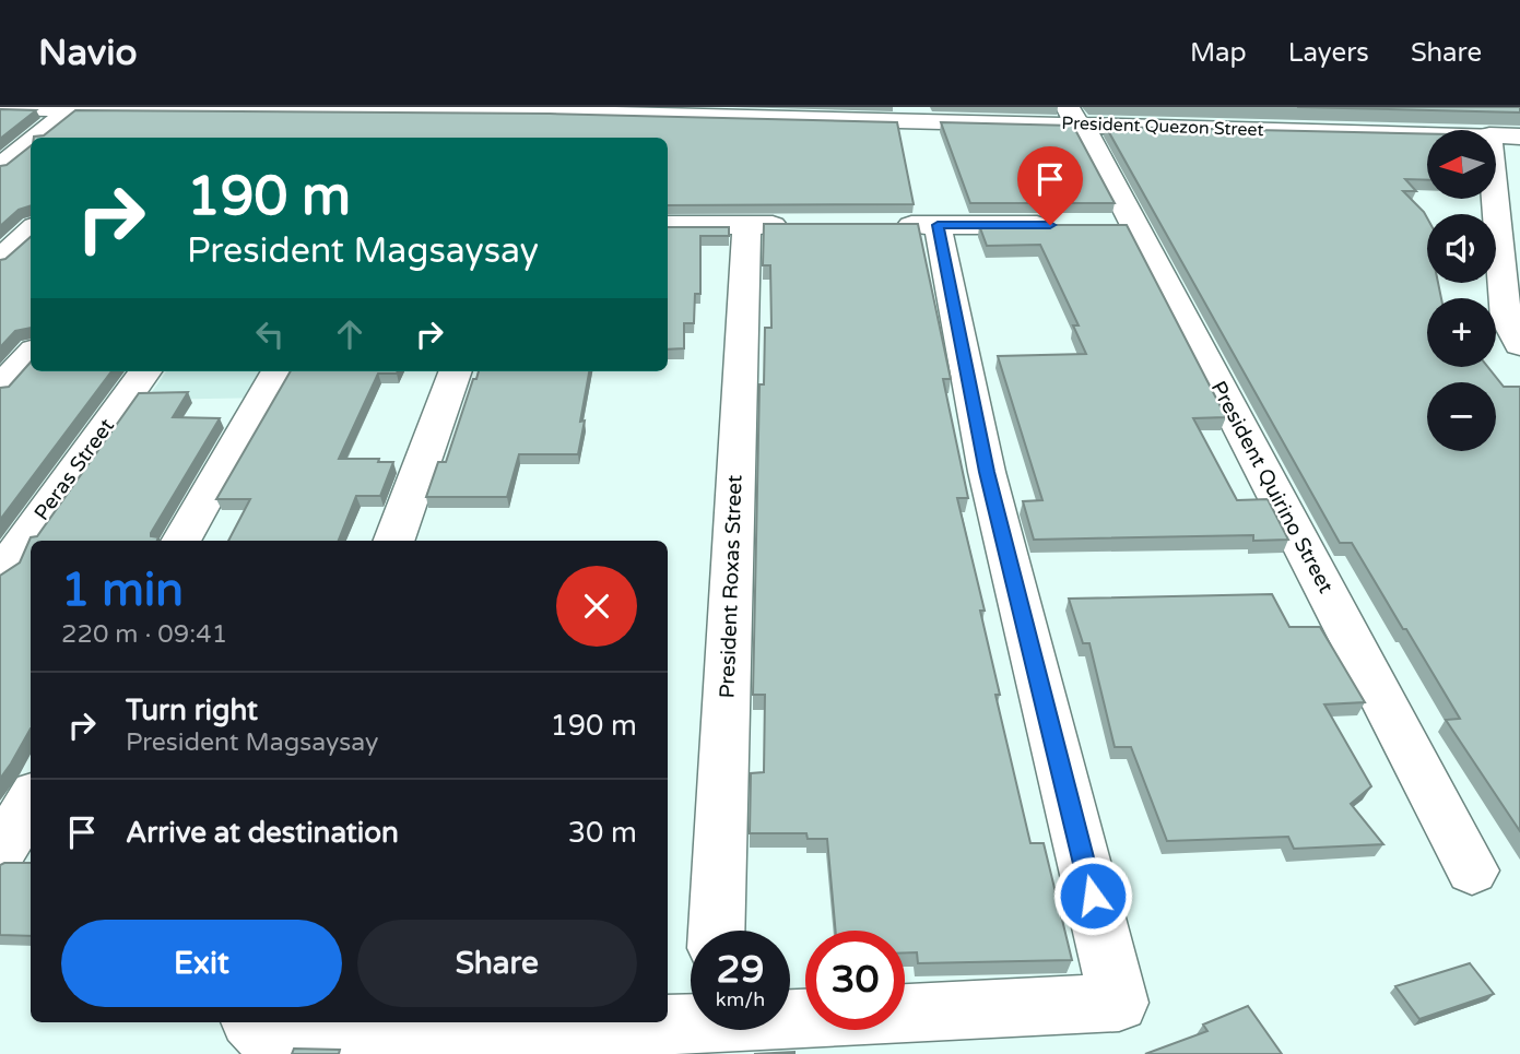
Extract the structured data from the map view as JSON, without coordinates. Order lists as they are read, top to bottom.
{
  "streets": {
    "street": [
      "President Quezon Street",
      "Peras Street",
      "President Quirino Street",
      "President Roxas Street"
    ]
  },
  "crossings": [
    ["President Quezon Street", "President Quirino Street"]
  ],
  "north": "left",
  "page": {
    "header": "Navio",
    "nav": ["Map", "Layers", "Share"],
    "map_buttons": ["+", "−"],
    "turn": ["190 m", "President Magsaysay"],
    "heading": ["1 min", "220 m · 09:41"],
    "list": [
      {
        "name": "Turn right",
        "note": "President Magsaysay",
        "value": "190 m"
      },
      {
        "name": "Arrive at destination",
        "value": "30 m"
      }
    ],
    "buttons": ["Exit", "Share"],
    "speed": "29 km/h",
    "limit": "30"
  }
}
